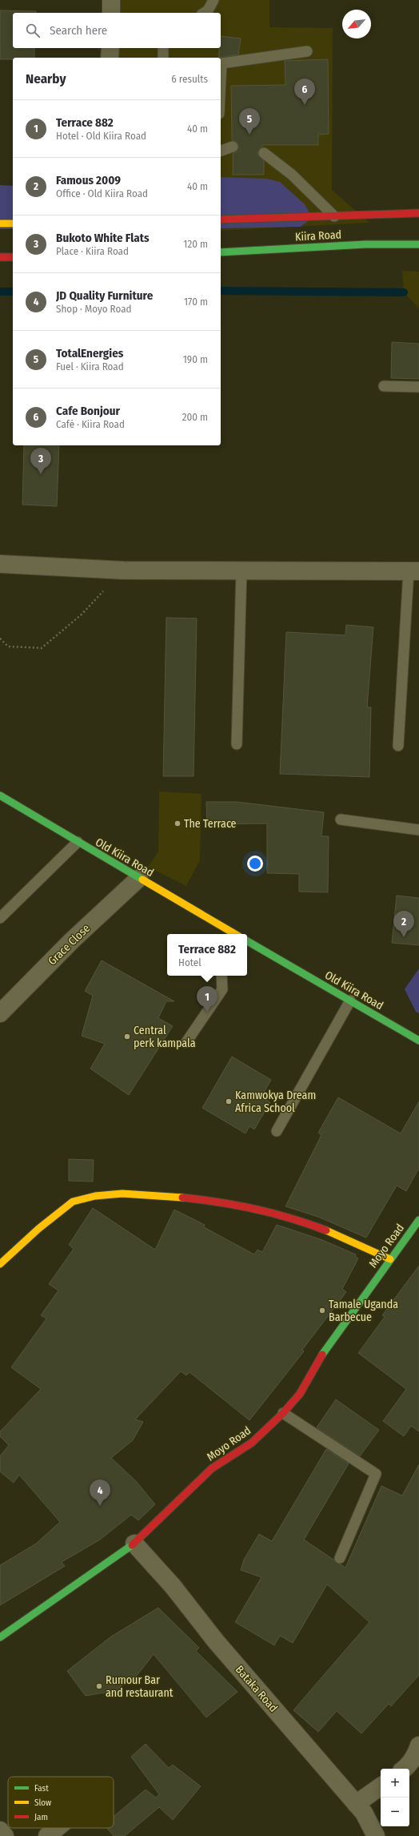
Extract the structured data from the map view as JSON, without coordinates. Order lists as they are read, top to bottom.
{
  "streets": {
    "street": [
      "Kiira Road",
      "Old Kiira Road",
      "Grace Close",
      "Moyo Road",
      "Bataka Road"
    ]
  },
  "crossings": [
    ["Old Kiira Road", "Grace Close"],
    ["Moyo Road", "Bataka Road"]
  ],
  "places": [
    "The Terrace",
    "Central perk kampala",
    "Kamwokya Dream Africa School",
    "Tamale Uganda Barbecue",
    "Rumour Bar and restaurant"
  ],
  "legend": ["Fast", "Slow", "Jam"],
  "north": "bottom left",
  "page": {
    "search": "Search here",
    "heading": ["Nearby", "6 results"],
    "pins": [
      "6",
      "5",
      "3",
      "2",
      "1",
      "4"
    ],
    "list": [
      {
        "mark": "1",
        "name": "Terrace 882",
        "note": "Hotel · Old Kiira Road",
        "value": "40 m"
      },
      {
        "mark": "2",
        "name": "Famous 2009",
        "note": "Office · Old Kiira Road",
        "value": "40 m"
      },
      {
        "mark": "3",
        "name": "Bukoto White Flats",
        "note": "Place · Kiira Road",
        "value": "120 m"
      },
      {
        "mark": "4",
        "name": "JD Quality Furniture",
        "note": "Shop · Moyo Road",
        "value": "170 m"
      },
      {
        "mark": "5",
        "name": "TotalEnergies",
        "note": "Fuel · Kiira Road",
        "value": "190 m"
      },
      {
        "mark": "6",
        "name": "Cafe Bonjour",
        "note": "Café · Kiira Road",
        "value": "200 m"
      }
    ],
    "popup": ["Terrace 882", "Hotel"],
    "map_buttons": ["+", "−"]
  }
}
